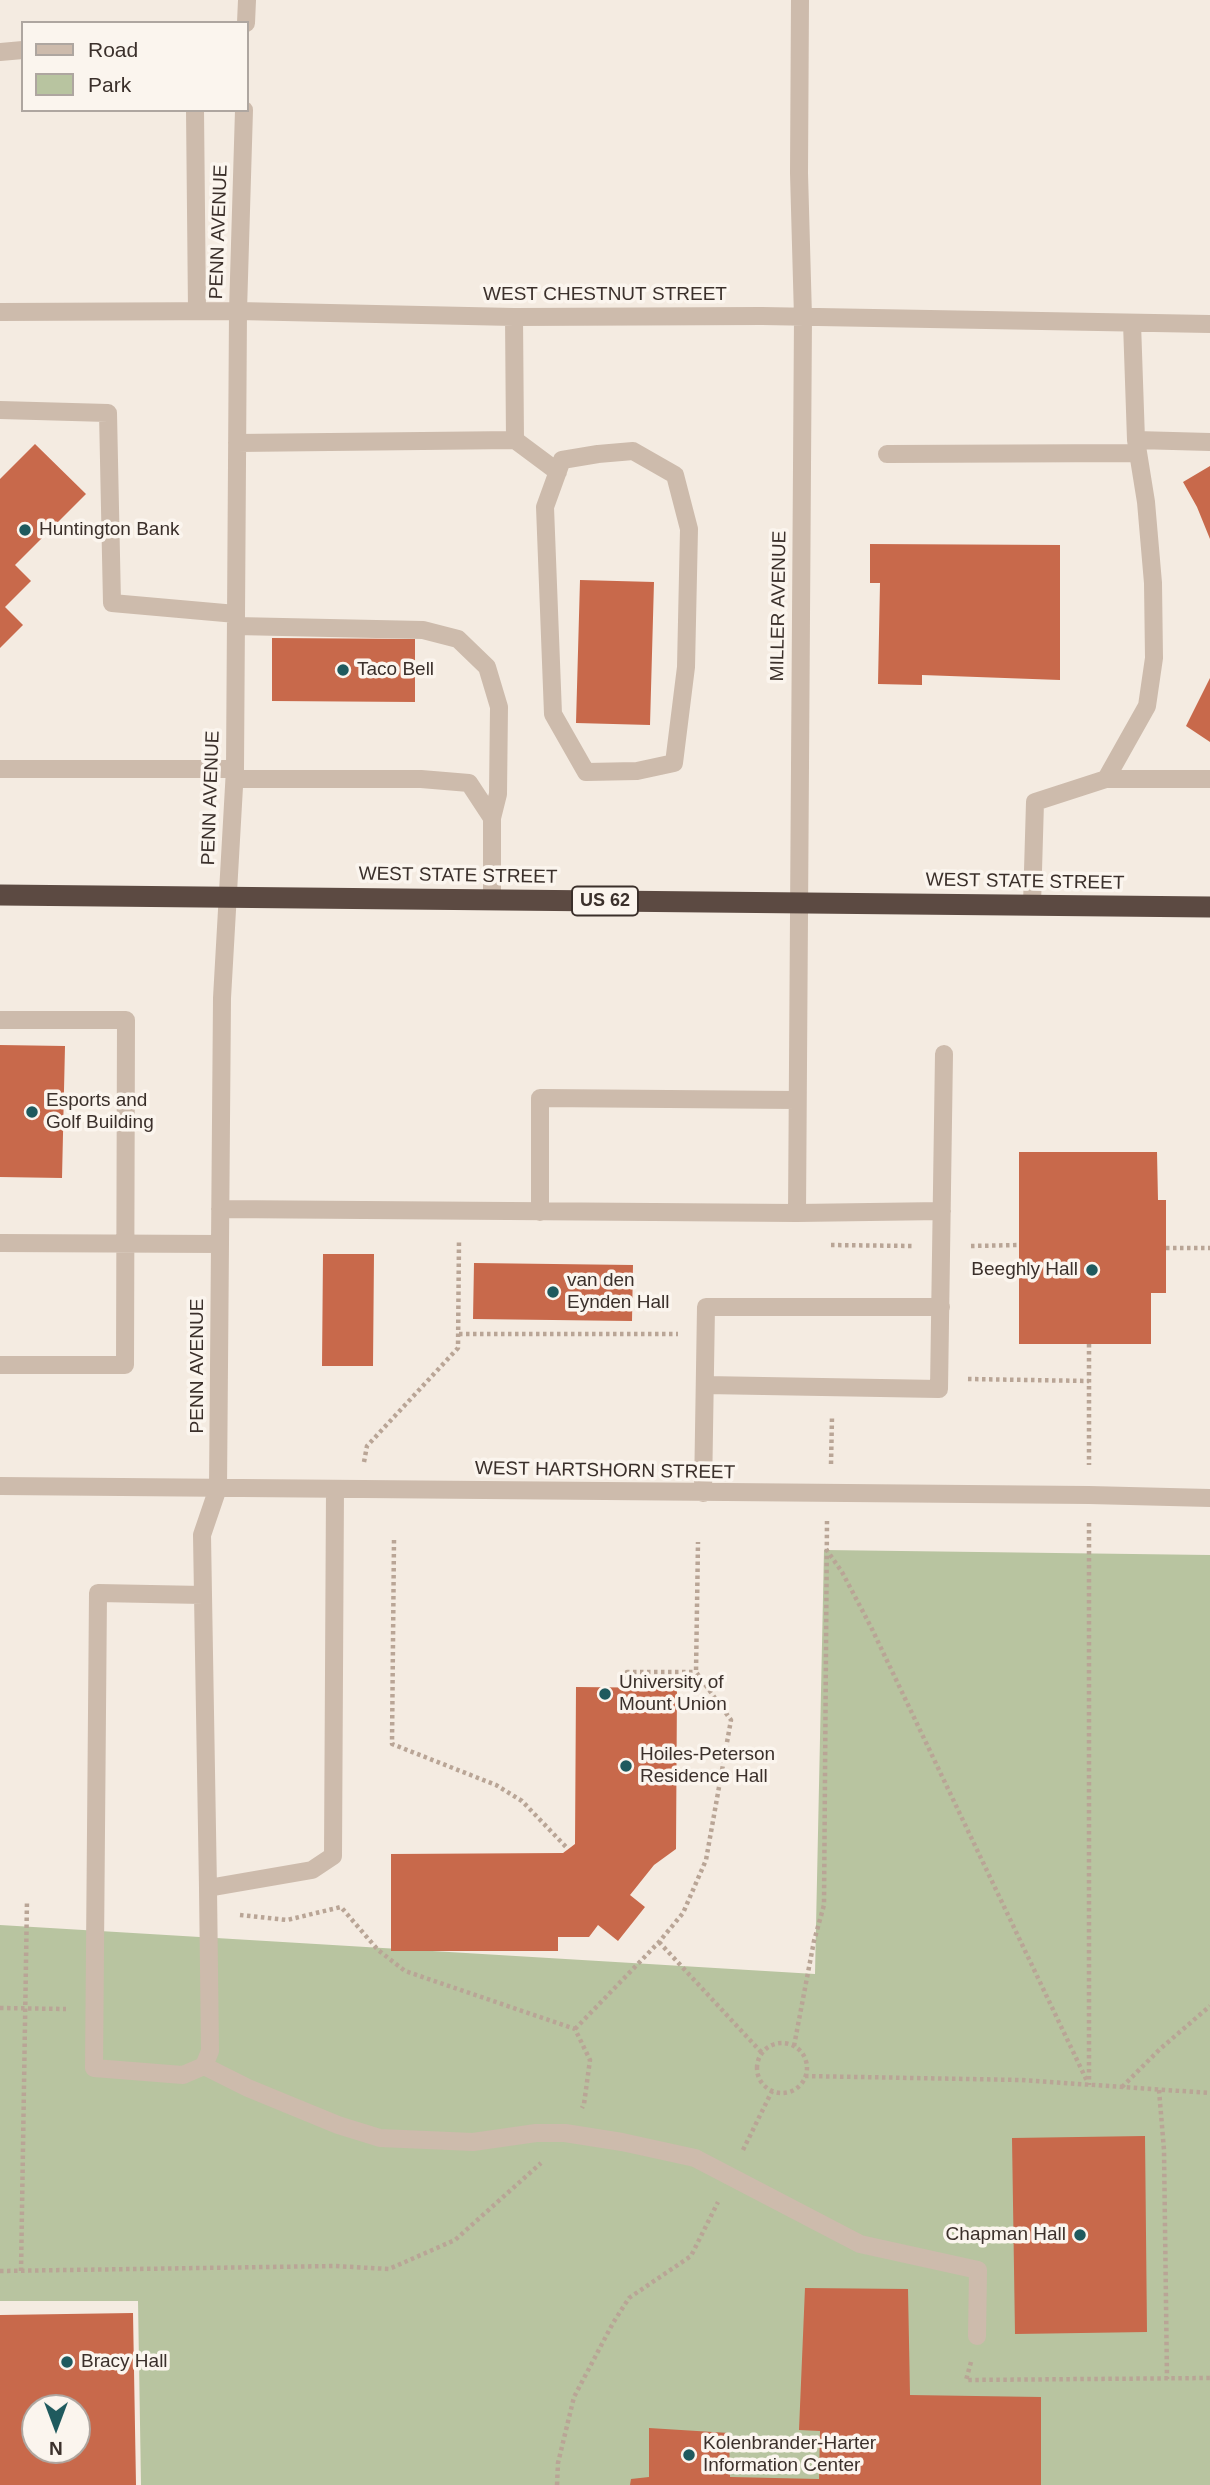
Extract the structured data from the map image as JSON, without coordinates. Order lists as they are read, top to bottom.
{
  "streets": {
    "highway": ["WEST STATE STREET", "US 62"],
    "street": [
      "PENN AVENUE",
      "WEST CHESTNUT STREET",
      "MILLER AVENUE",
      "WEST HARTSHORN STREET"
    ]
  },
  "crossings": [
    ["PENN AVENUE", "WEST CHESTNUT STREET"],
    ["PENN AVENUE", "WEST STATE STREET"],
    ["PENN AVENUE", "WEST HARTSHORN STREET"],
    ["WEST CHESTNUT STREET", "MILLER AVENUE"],
    ["MILLER AVENUE", "WEST STATE STREET"]
  ],
  "places": [
    "Huntington Bank",
    "Taco Bell",
    "Esports and Golf Building",
    "Beeghly Hall",
    "van den Eynden Hall",
    "University of Mount Union",
    "Hoiles-Peterson Residence Hall",
    "Chapman Hall",
    "Bracy Hall",
    "Kolenbrander-Harter Information Center"
  ],
  "legend": ["Road", "Park"],
  "north": "bottom"
}
